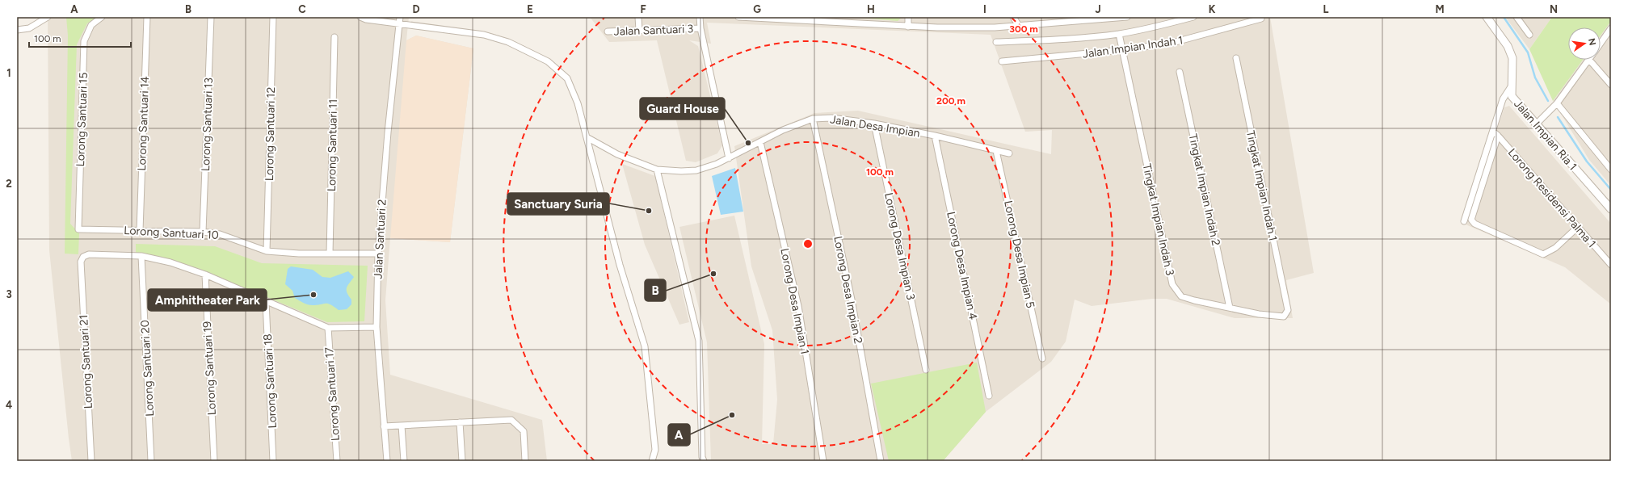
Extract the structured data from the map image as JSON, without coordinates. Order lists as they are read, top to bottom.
{
  "streets": {
    "street": [
      "Jalan Santuari 3",
      "Jalan Impian Indah 1",
      "Lorong Santuari 15",
      "Lorong Santuari 14",
      "Lorong Santuari 13",
      "Jalan Desa Impian",
      "Lorong Santuari 12",
      "Jalan Impian Ria 1",
      "Lorong Santuari 11",
      "Tingkat Impian Indah 1",
      "Tingkat Impian Indah 2",
      "Lorong Residensi Palma 1",
      "Tingkat Impian Indah 3",
      "Lorong Santuari 10",
      "Jalan Santuari 2",
      "Lorong Desa Impian 3",
      "Lorong Desa Impian 5",
      "Lorong Desa Impian 4",
      "Lorong Desa Impian 2",
      "Lorong Desa Impian 1",
      "Lorong Santuari 21",
      "Lorong Santuari 20",
      "Lorong Santuari 19",
      "Lorong Santuari 18",
      "Lorong Santuari 17"
    ]
  },
  "crossings": [
    ["Jalan Impian Indah 1", "Tingkat Impian Indah 3"],
    ["Lorong Santuari 15", "Lorong Santuari 10"],
    ["Lorong Santuari 14", "Lorong Santuari 10"],
    ["Lorong Santuari 13", "Lorong Santuari 10"],
    ["Jalan Desa Impian", "Lorong Desa Impian 3"],
    ["Jalan Desa Impian", "Lorong Desa Impian 5"],
    ["Jalan Desa Impian", "Lorong Desa Impian 4"],
    ["Jalan Desa Impian", "Lorong Desa Impian 2"],
    ["Jalan Desa Impian", "Lorong Desa Impian 1"],
    ["Lorong Santuari 12", "Lorong Santuari 10"],
    ["Lorong Santuari 11", "Lorong Santuari 10"],
    ["Tingkat Impian Indah 1", "Tingkat Impian Indah 3"],
    ["Tingkat Impian Indah 2", "Tingkat Impian Indah 3"],
    ["Lorong Santuari 10", "Jalan Santuari 2"],
    ["Lorong Santuari 21", "Lorong Santuari 20"]
  ],
  "places": [
    "Guard House",
    "Sanctuary Suria",
    "B",
    "Amphitheater Park",
    "A"
  ],
  "scale_bar": "100 m",
  "north": "right",
  "grid": {
    "columns": [
      "A",
      "B",
      "C",
      "D",
      "E",
      "F",
      "G",
      "H",
      "I",
      "J",
      "K",
      "L",
      "M",
      "N"
    ],
    "rows": [
      "1",
      "2",
      "3",
      "4"
    ]
  },
  "rings": ["300 m", "200 m", "100 m"]
}
